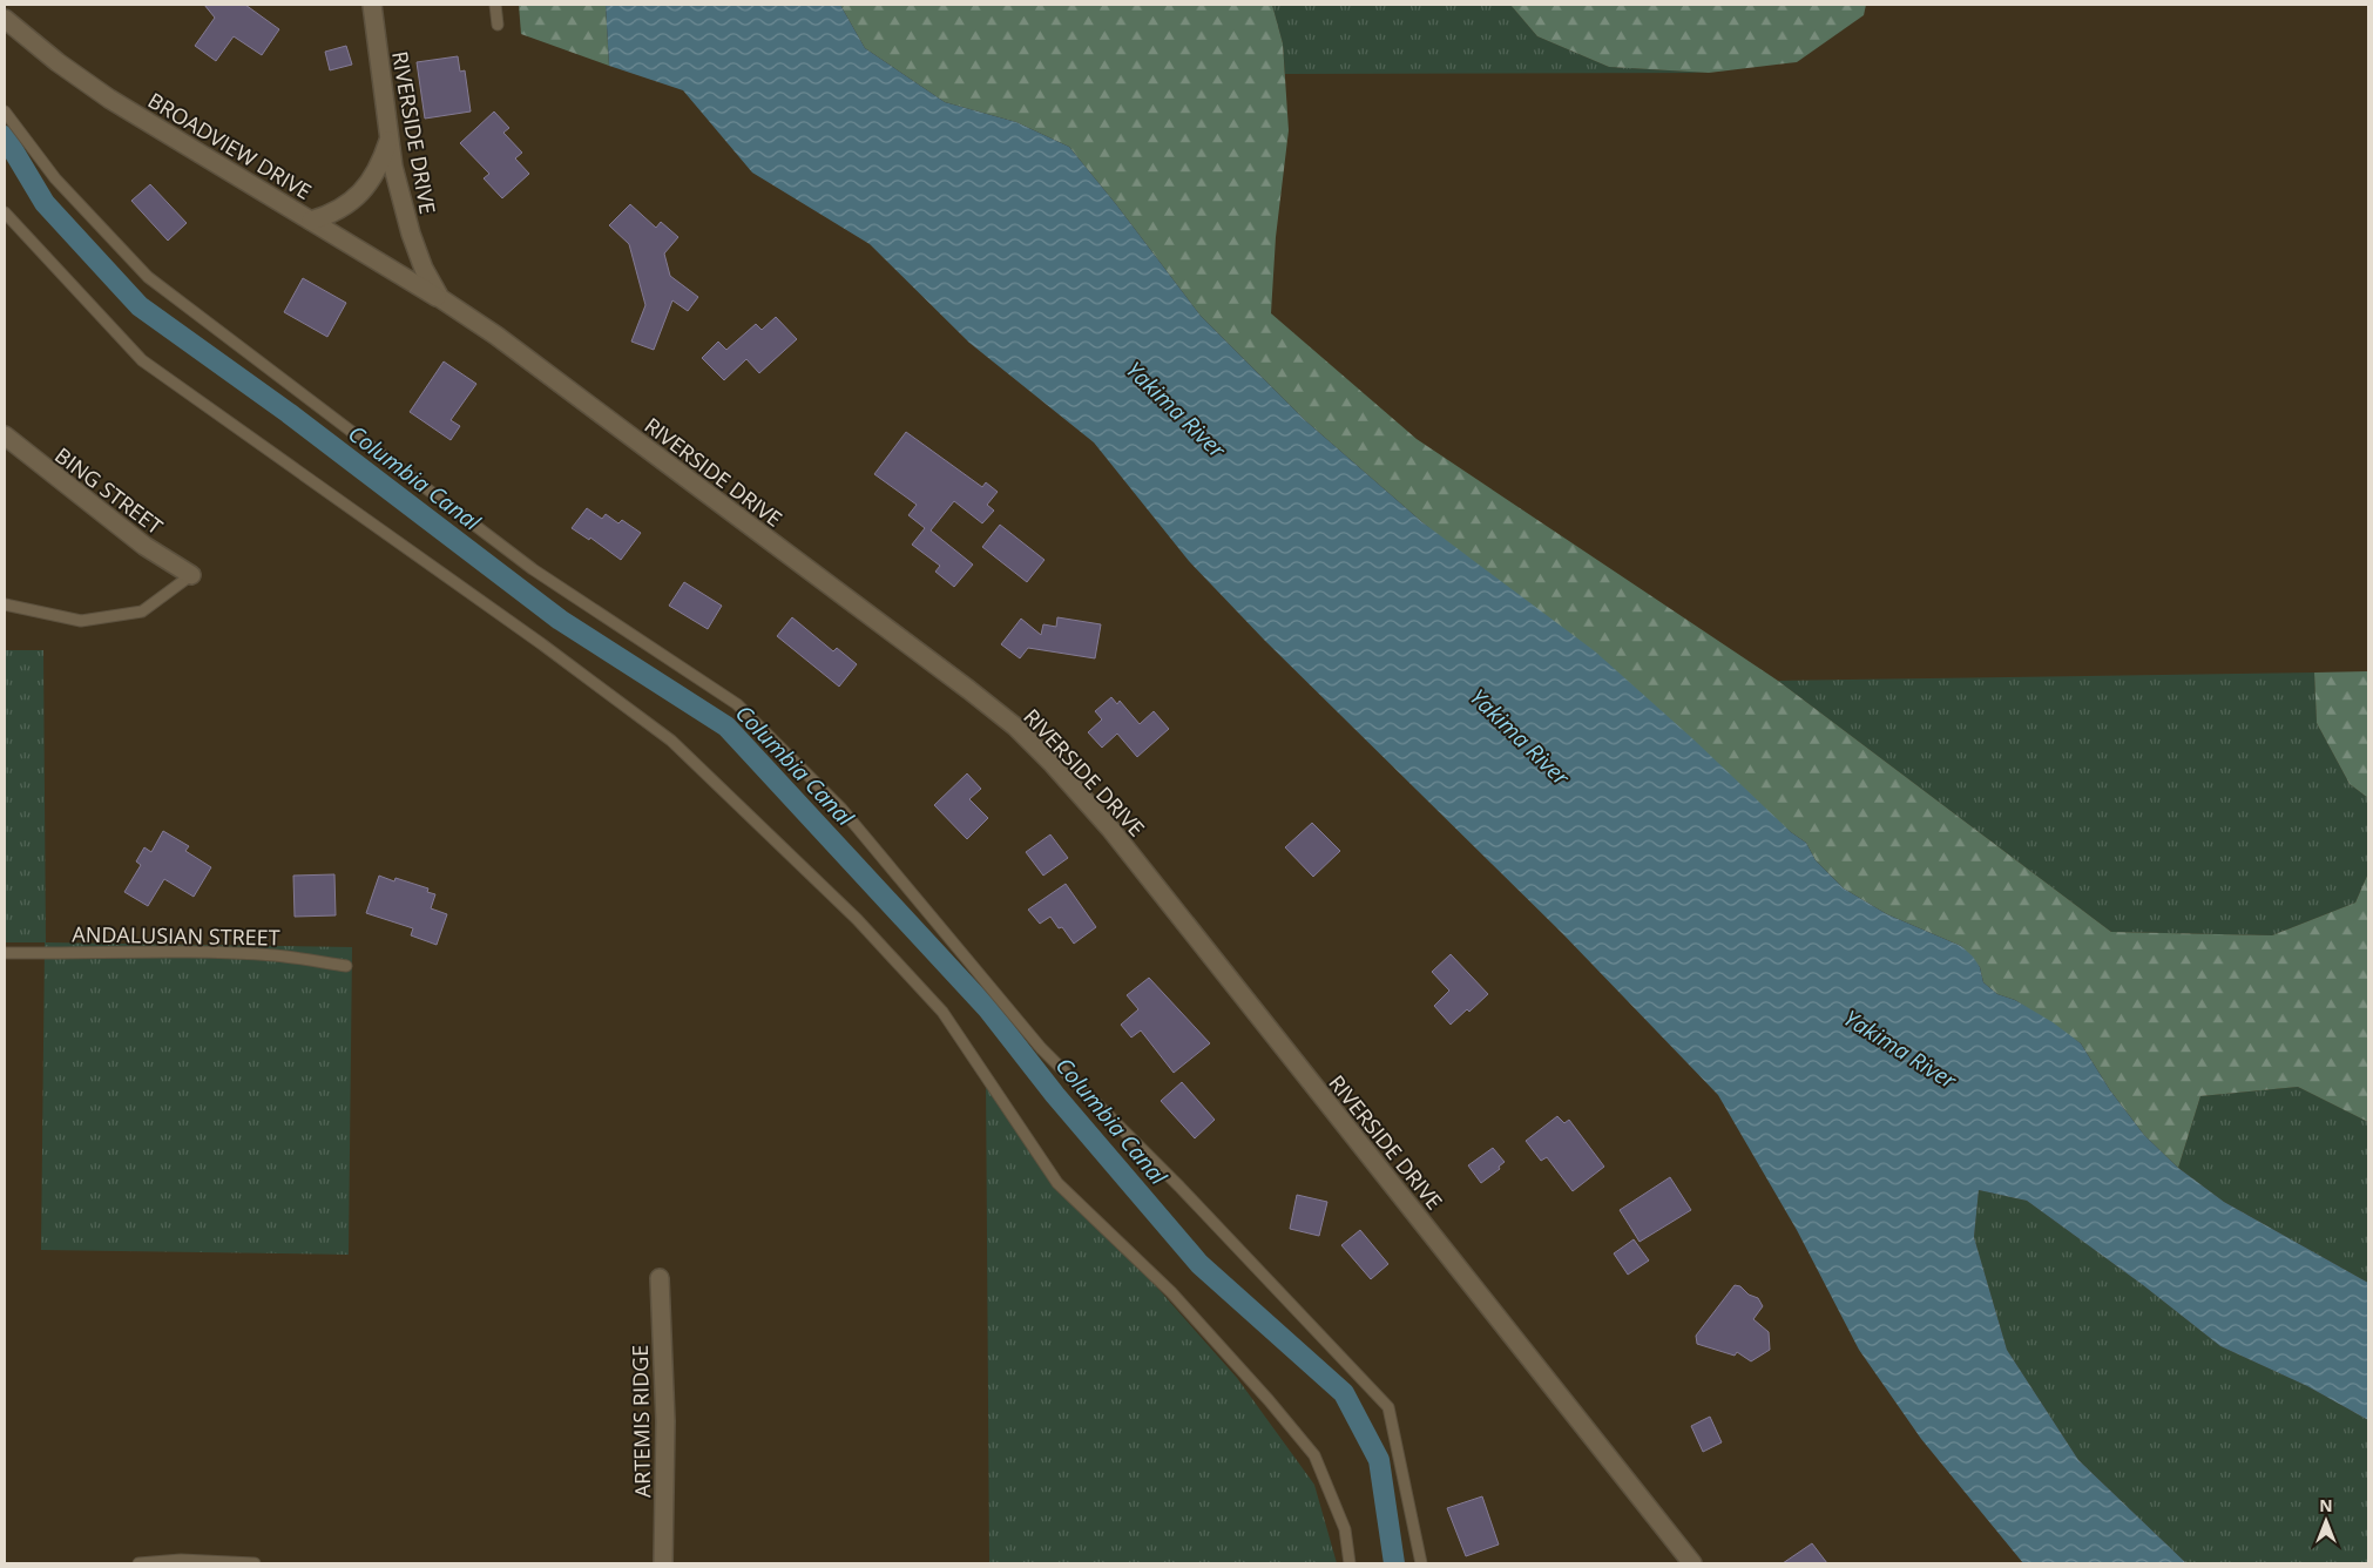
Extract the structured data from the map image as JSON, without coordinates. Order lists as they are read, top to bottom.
{
  "streets": {
    "street": [
      "RIVERSIDE DRIVE",
      "BROADVIEW DRIVE",
      "BING STREET",
      "ARTEMIS RIDGE"
    ],
    "lane": ["ANDALUSIAN STREET"]
  },
  "crossings": [
    ["RIVERSIDE DRIVE", "BROADVIEW DRIVE"]
  ],
  "water": ["Yakima River", "Columbia Canal"],
  "north": "top"
}
